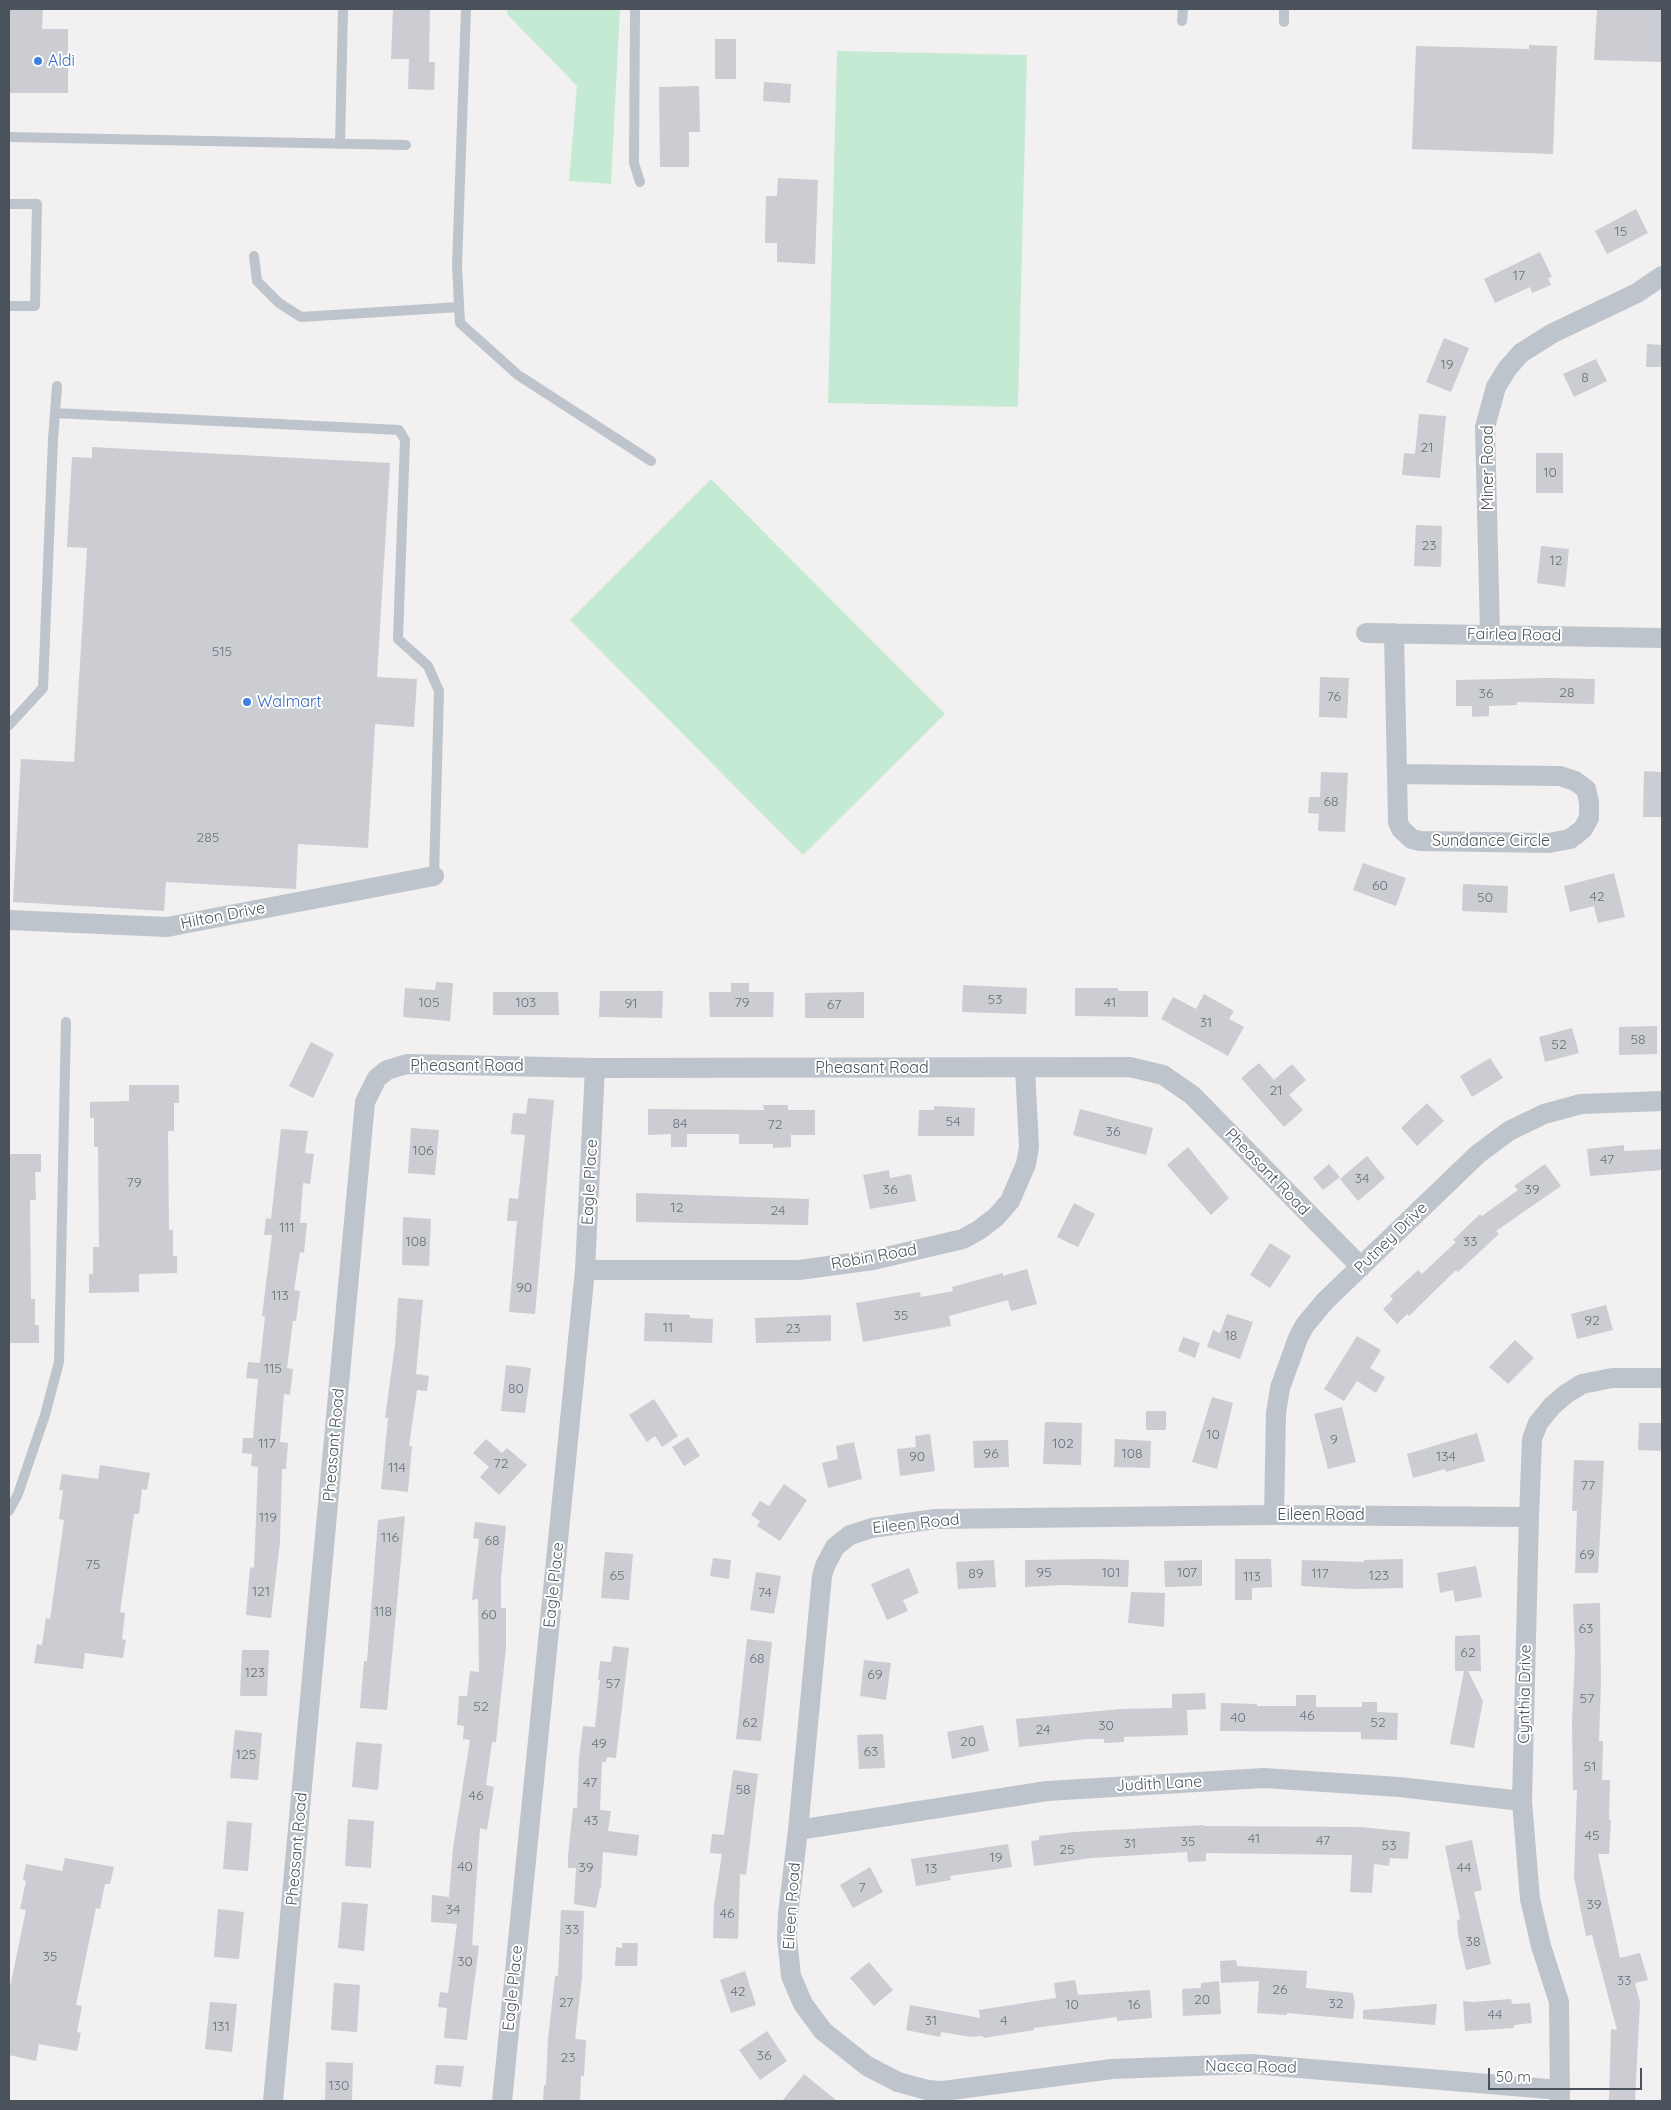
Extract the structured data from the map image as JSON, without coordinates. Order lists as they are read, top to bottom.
{
  "streets": {
    "street": [
      "Miner Road",
      "Fairlea Road",
      "Sundance Circle",
      "Hilton Drive",
      "Pheasant Road",
      "Eagle Place",
      "Putney Drive",
      "Robin Road",
      "Eileen Road",
      "Cynthia Drive",
      "Judith Lane",
      "Nacca Road"
    ]
  },
  "crossings": [
    ["Miner Road", "Fairlea Road"],
    ["Fairlea Road", "Sundance Circle"],
    ["Pheasant Road", "Eagle Place"],
    ["Pheasant Road", "Putney Drive"],
    ["Pheasant Road", "Robin Road"],
    ["Eagle Place", "Robin Road"],
    ["Putney Drive", "Eileen Road"],
    ["Eileen Road", "Cynthia Drive"],
    ["Eileen Road", "Judith Lane"],
    ["Eileen Road", "Nacca Road"],
    ["Cynthia Drive", "Judith Lane"],
    ["Cynthia Drive", "Nacca Road"]
  ],
  "places": ["Aldi", "Walmart"],
  "house_numbers": [
    "15",
    "17",
    "19",
    "8",
    "21",
    "10",
    "23",
    "12",
    "515",
    "28",
    "36",
    "76",
    "68",
    "285",
    "60",
    "42",
    "50",
    "53",
    "105",
    "103",
    "79",
    "41",
    "91",
    "67",
    "31",
    "58",
    "52",
    "21",
    "54",
    "84",
    "72",
    "36",
    "106",
    "47",
    "34",
    "79",
    "36",
    "39",
    "12",
    "24",
    "111",
    "108",
    "33",
    "90",
    "113",
    "35",
    "92",
    "11",
    "23",
    "18",
    "115",
    "80",
    "10",
    "9",
    "117",
    "102",
    "96",
    "108",
    "90",
    "134",
    "72",
    "114",
    "77",
    "119",
    "116",
    "68",
    "69",
    "75",
    "95",
    "101",
    "107",
    "89",
    "117",
    "65",
    "123",
    "113",
    "121",
    "74",
    "118",
    "60",
    "63",
    "62",
    "68",
    "123",
    "69",
    "57",
    "57",
    "52",
    "46",
    "40",
    "62",
    "52",
    "30",
    "24",
    "20",
    "49",
    "63",
    "125",
    "51",
    "47",
    "58",
    "46",
    "43",
    "45",
    "41",
    "47",
    "35",
    "31",
    "53",
    "25",
    "19",
    "40",
    "39",
    "44",
    "13",
    "7",
    "39",
    "34",
    "46",
    "33",
    "38",
    "35",
    "30",
    "33",
    "26",
    "42",
    "20",
    "27",
    "32",
    "10",
    "16",
    "44",
    "31",
    "4",
    "131",
    "36",
    "23",
    "130"
  ],
  "scale_bar": "50 m"
}
